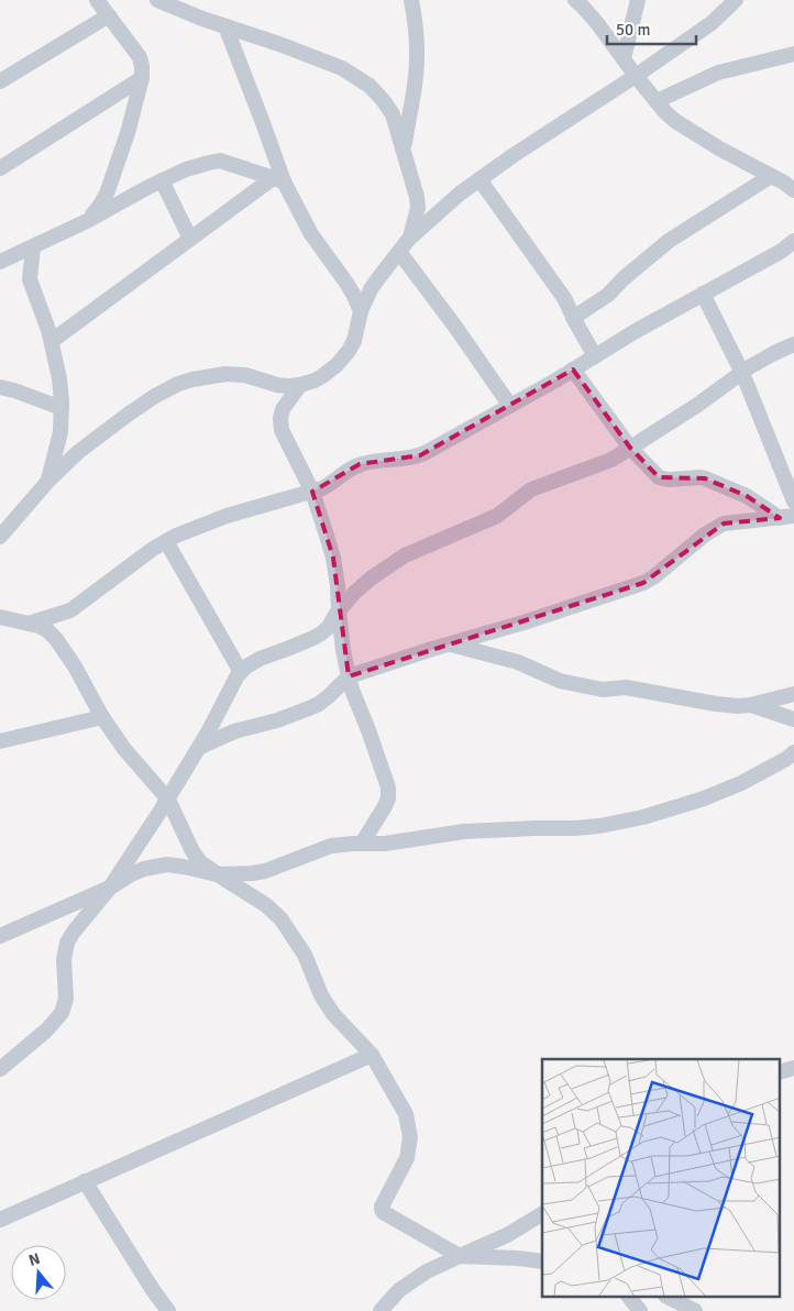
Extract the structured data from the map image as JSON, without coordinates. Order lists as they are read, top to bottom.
{
  "scale_bar": "50 m",
  "north": "top"
}
